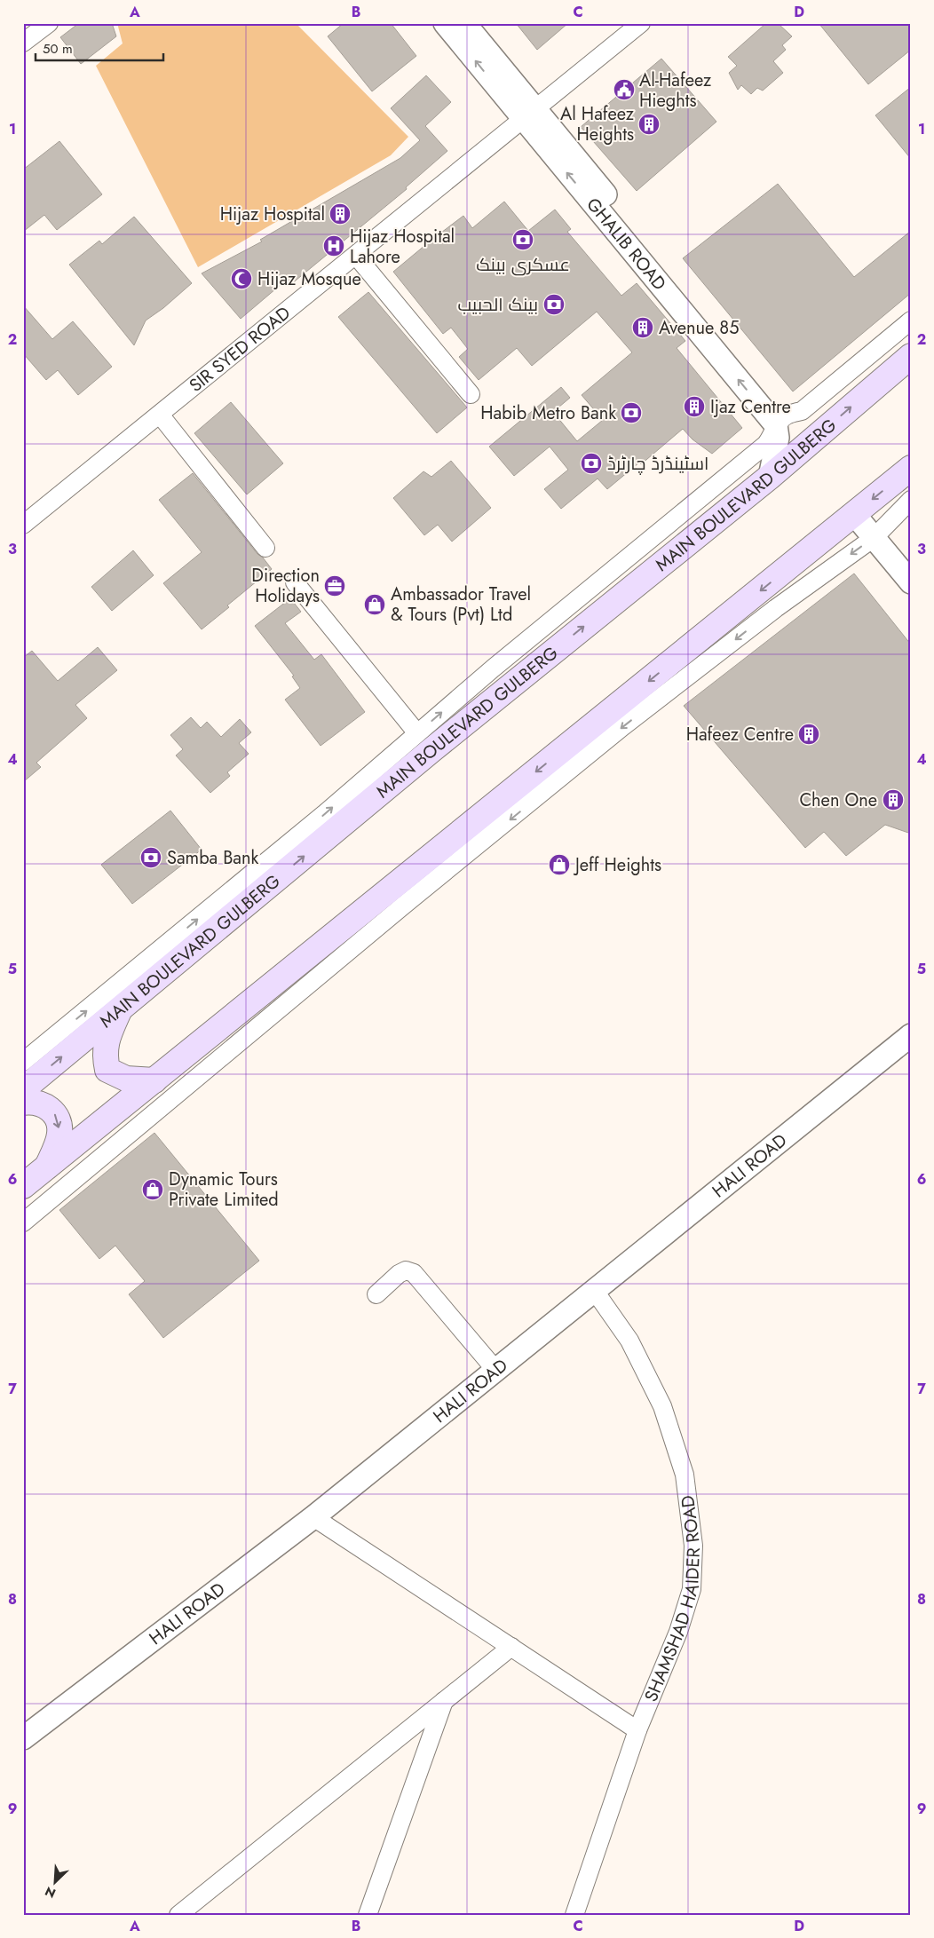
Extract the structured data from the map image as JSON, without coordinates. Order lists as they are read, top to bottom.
{
  "streets": {
    "main road": ["MAIN BOULEVARD GULBERG"],
    "street": [
      "GHALIB ROAD",
      "SIR SYED ROAD",
      "HALI ROAD",
      "SHAMSHAD HAIDER ROAD"
    ]
  },
  "crossings": [
    ["GHALIB ROAD", "SIR SYED ROAD"],
    ["HALI ROAD", "SHAMSHAD HAIDER ROAD"]
  ],
  "places": {
    "public building": ["Al-Hafeez Hieghts"],
    "building": [
      "Al Hafeez Heights",
      "Hijaz Hospital",
      "Avenue 85",
      "Ijaz Centre",
      "Hafeez Centre",
      "Chen One"
    ],
    "bank": [
      "عسکری بینک",
      "بينک الحبيب",
      "Habib Metro Bank",
      "اسٹینڈرڈ چارٹرڈ",
      "Samba Bank"
    ],
    "hospital": ["Hijaz Hospital Lahore"],
    "mosque": ["Hijaz Mosque"],
    "office": ["Direction Holidays"],
    "shop": ["Ambassador Travel & Tours (Pvt) Ltd", "Jeff Heights", "Dynamic Tours Private Limited"]
  },
  "scale_bar": "50 m",
  "north": "bottom left",
  "grid": {
    "columns": [
      "A",
      "B",
      "C",
      "D"
    ],
    "rows": [
      "1",
      "2",
      "3",
      "4",
      "5",
      "6",
      "7",
      "8",
      "9"
    ]
  }
}
